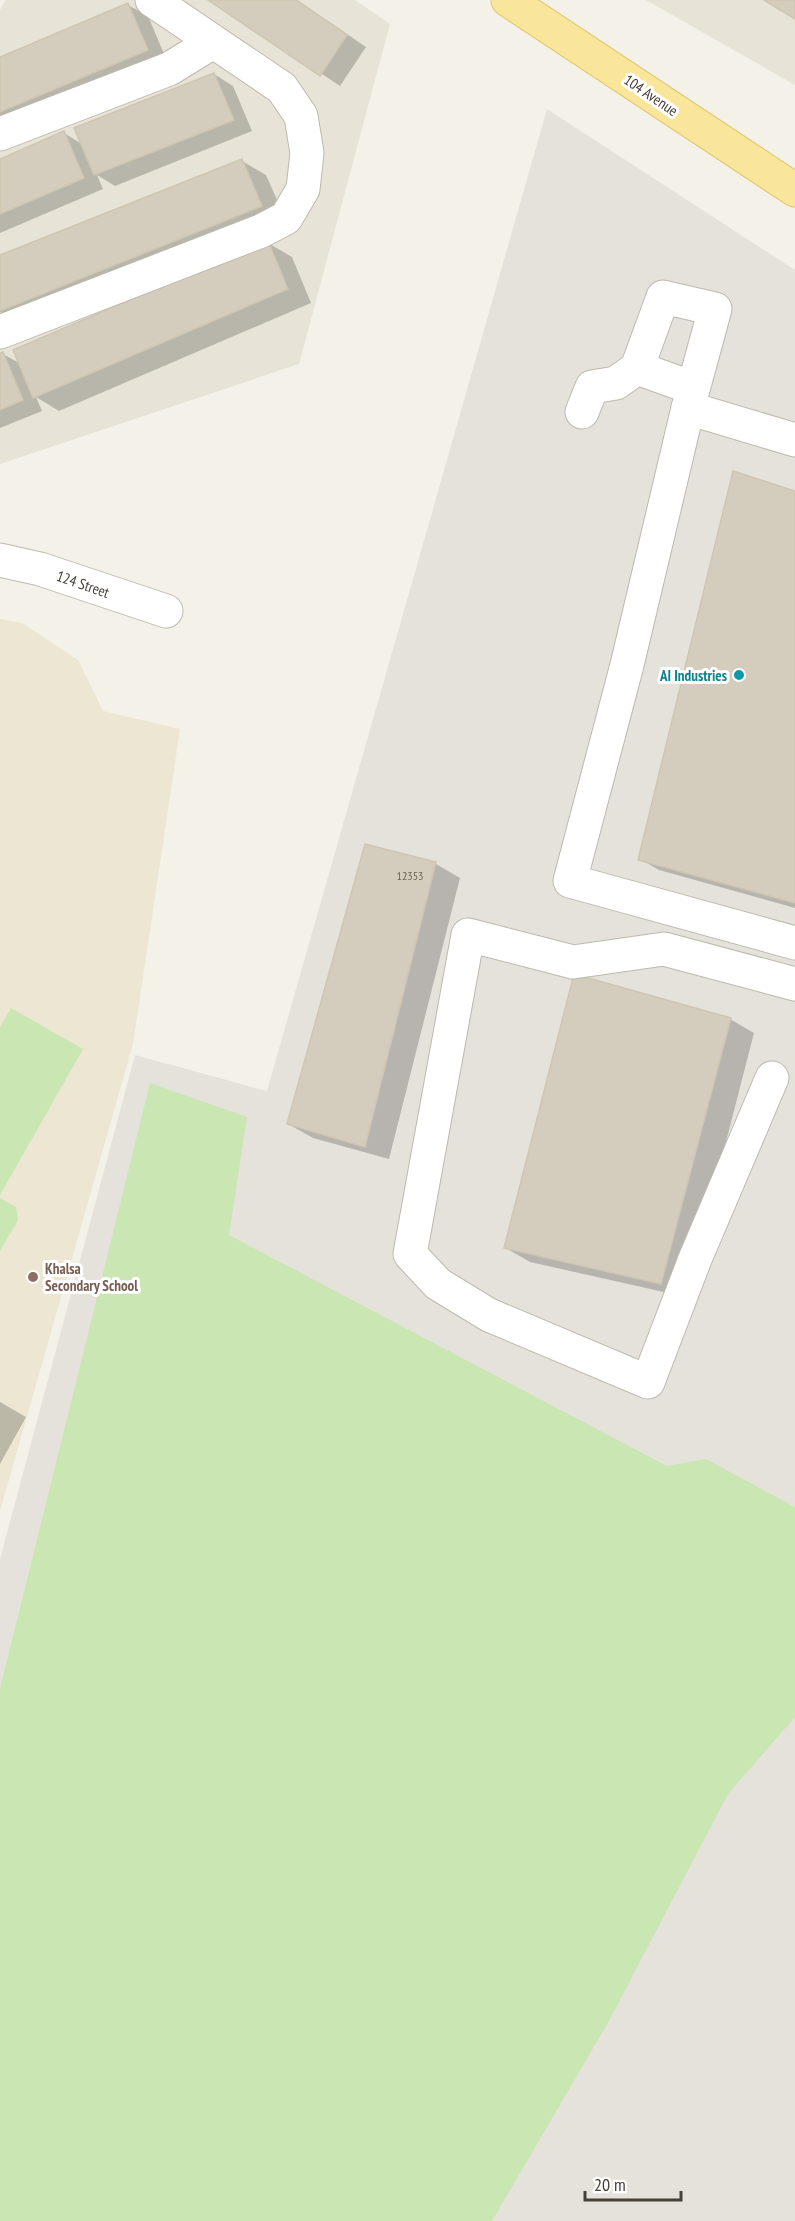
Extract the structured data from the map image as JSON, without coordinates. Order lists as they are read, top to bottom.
{
  "streets": {
    "main road": ["104 Avenue"],
    "street": ["124 Street"]
  },
  "places": ["AI Industries", "Khalsa Secondary School"],
  "house_numbers": ["12353"],
  "scale_bar": "20 m"
}
